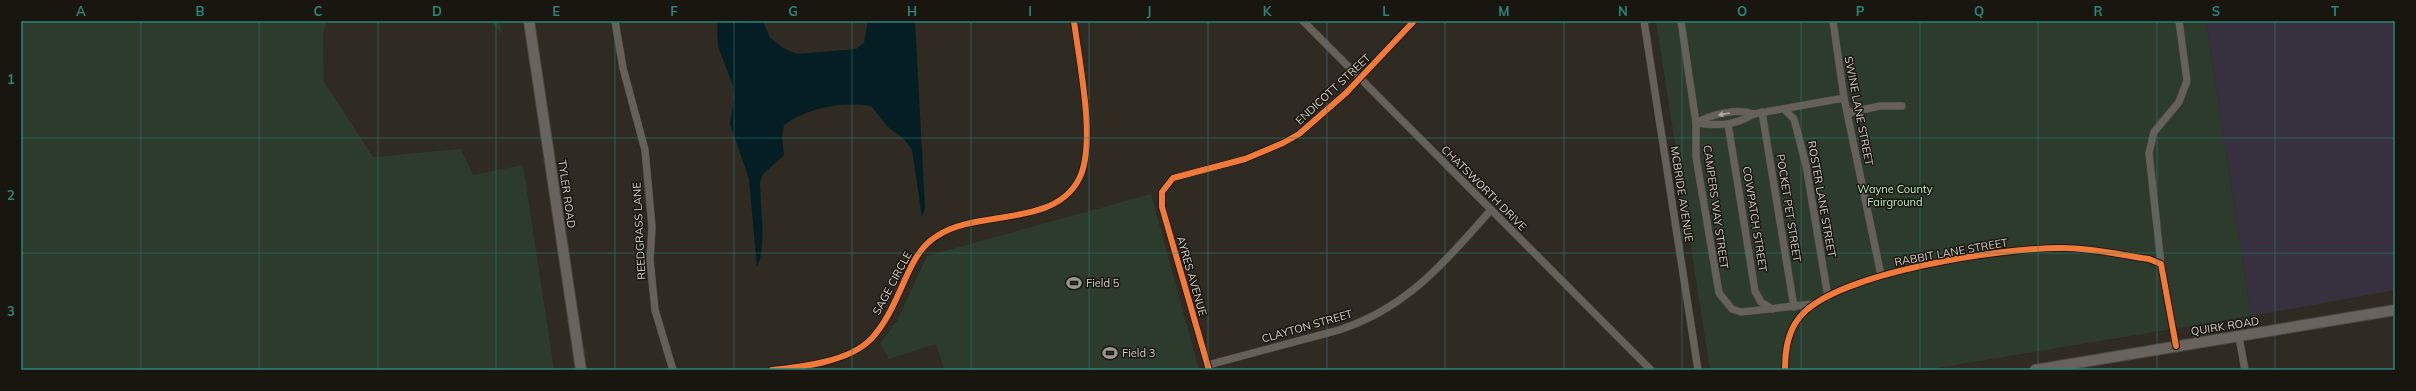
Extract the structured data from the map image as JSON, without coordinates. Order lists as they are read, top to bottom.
{
  "streets": {
    "street": [
      "ENDICOTT STREET",
      "SWINE LANE STREET",
      "CHATSWORTH DRIVE",
      "TYLER ROAD",
      "MCBRIDE AVENUE",
      "ROSTER LANE STREET",
      "CAMPERS WAY STREET",
      "POCKET PET STREET",
      "COWPATCH STREET",
      "REEDGRASS LANE",
      "RABBIT LANE STREET",
      "AYRES AVENUE",
      "SAGE CIRCLE",
      "CLAYTON STREET",
      "QUIRK ROAD"
    ]
  },
  "crossings": [
    ["ENDICOTT STREET", "CHATSWORTH DRIVE"],
    ["ENDICOTT STREET", "AYRES AVENUE"],
    ["SWINE LANE STREET", "RABBIT LANE STREET"],
    ["CHATSWORTH DRIVE", "CLAYTON STREET"],
    ["ROSTER LANE STREET", "RABBIT LANE STREET"],
    ["CAMPERS WAY STREET", "POCKET PET STREET"],
    ["CAMPERS WAY STREET", "COWPATCH STREET"],
    ["CAMPERS WAY STREET", "RABBIT LANE STREET"],
    ["AYRES AVENUE", "CLAYTON STREET"]
  ],
  "parks": ["Wayne County Fairground"],
  "places": {
    "sports": ["Field 5", "Field 3"]
  },
  "grid": {
    "columns": [
      "A",
      "B",
      "C",
      "D",
      "E",
      "F",
      "G",
      "H",
      "I",
      "J",
      "K",
      "L",
      "M",
      "N",
      "O",
      "P",
      "Q",
      "R",
      "S",
      "T"
    ],
    "rows": ["1", "2", "3"]
  }
}
